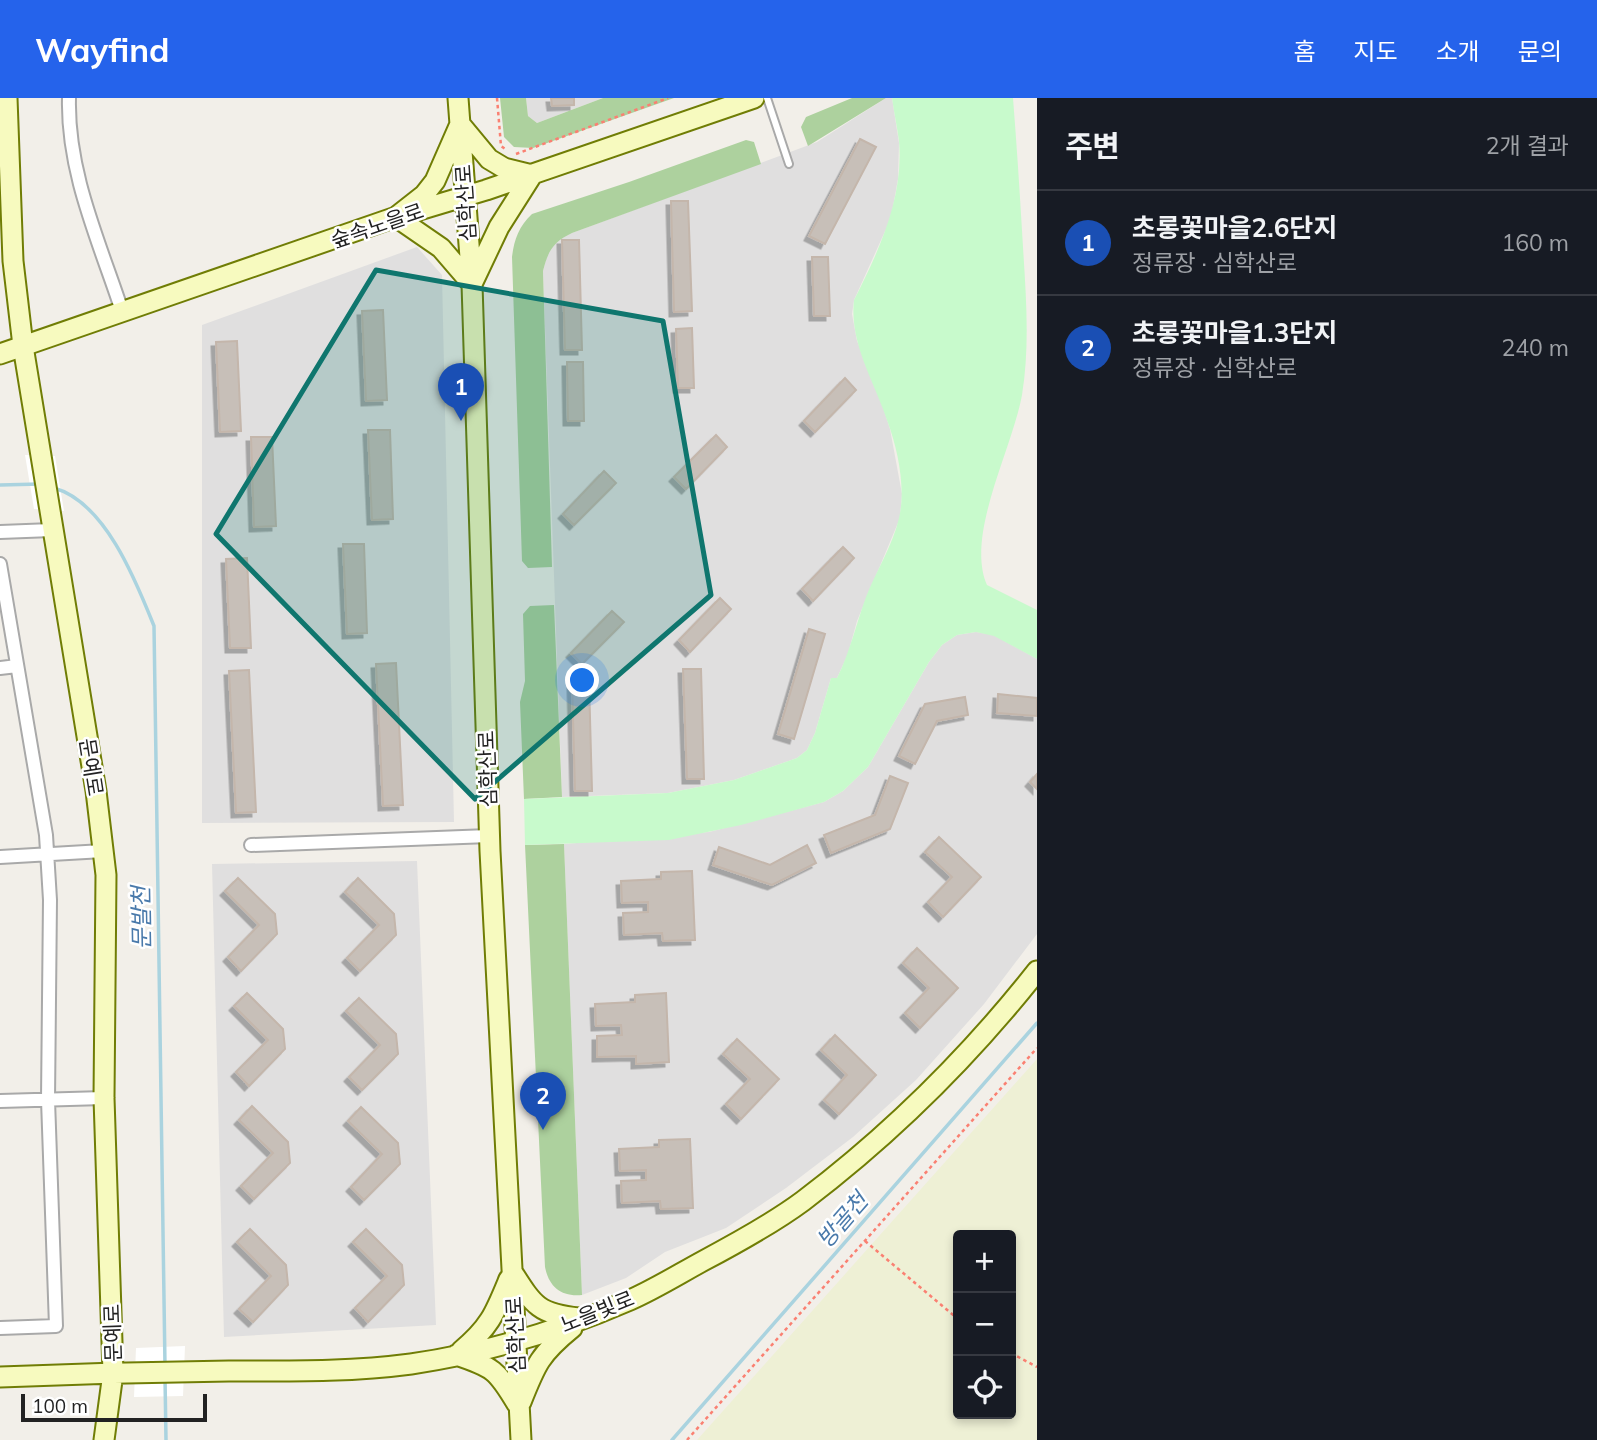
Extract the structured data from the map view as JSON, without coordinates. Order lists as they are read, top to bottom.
{
  "streets": {
    "street": [
      "심학산로",
      "숲속노을로",
      "문예로",
      "노을빛로"
    ]
  },
  "crossings": [
    ["심학산로", "숲속노을로"],
    ["심학산로", "노을빛로"],
    ["숲속노을로", "문예로"],
    ["문예로", "노을빛로"]
  ],
  "water": ["문발천", "방골천"],
  "scale_bar": "100 m",
  "page": {
    "header": "Wayfind",
    "nav": [
      "홈",
      "지도",
      "소개",
      "문의"
    ],
    "heading": ["주변", "2개 결과"],
    "list": [
      {
        "mark": "1",
        "name": "초롱꽃마을2.6단지",
        "note": "정류장 · 심학산로",
        "value": "160 m"
      },
      {
        "mark": "2",
        "name": "초롱꽃마을1.3단지",
        "note": "정류장 · 심학산로",
        "value": "240 m"
      }
    ],
    "pins": ["1", "2"],
    "map_buttons": ["+", "−"],
    "scale": "100 m"
  }
}
